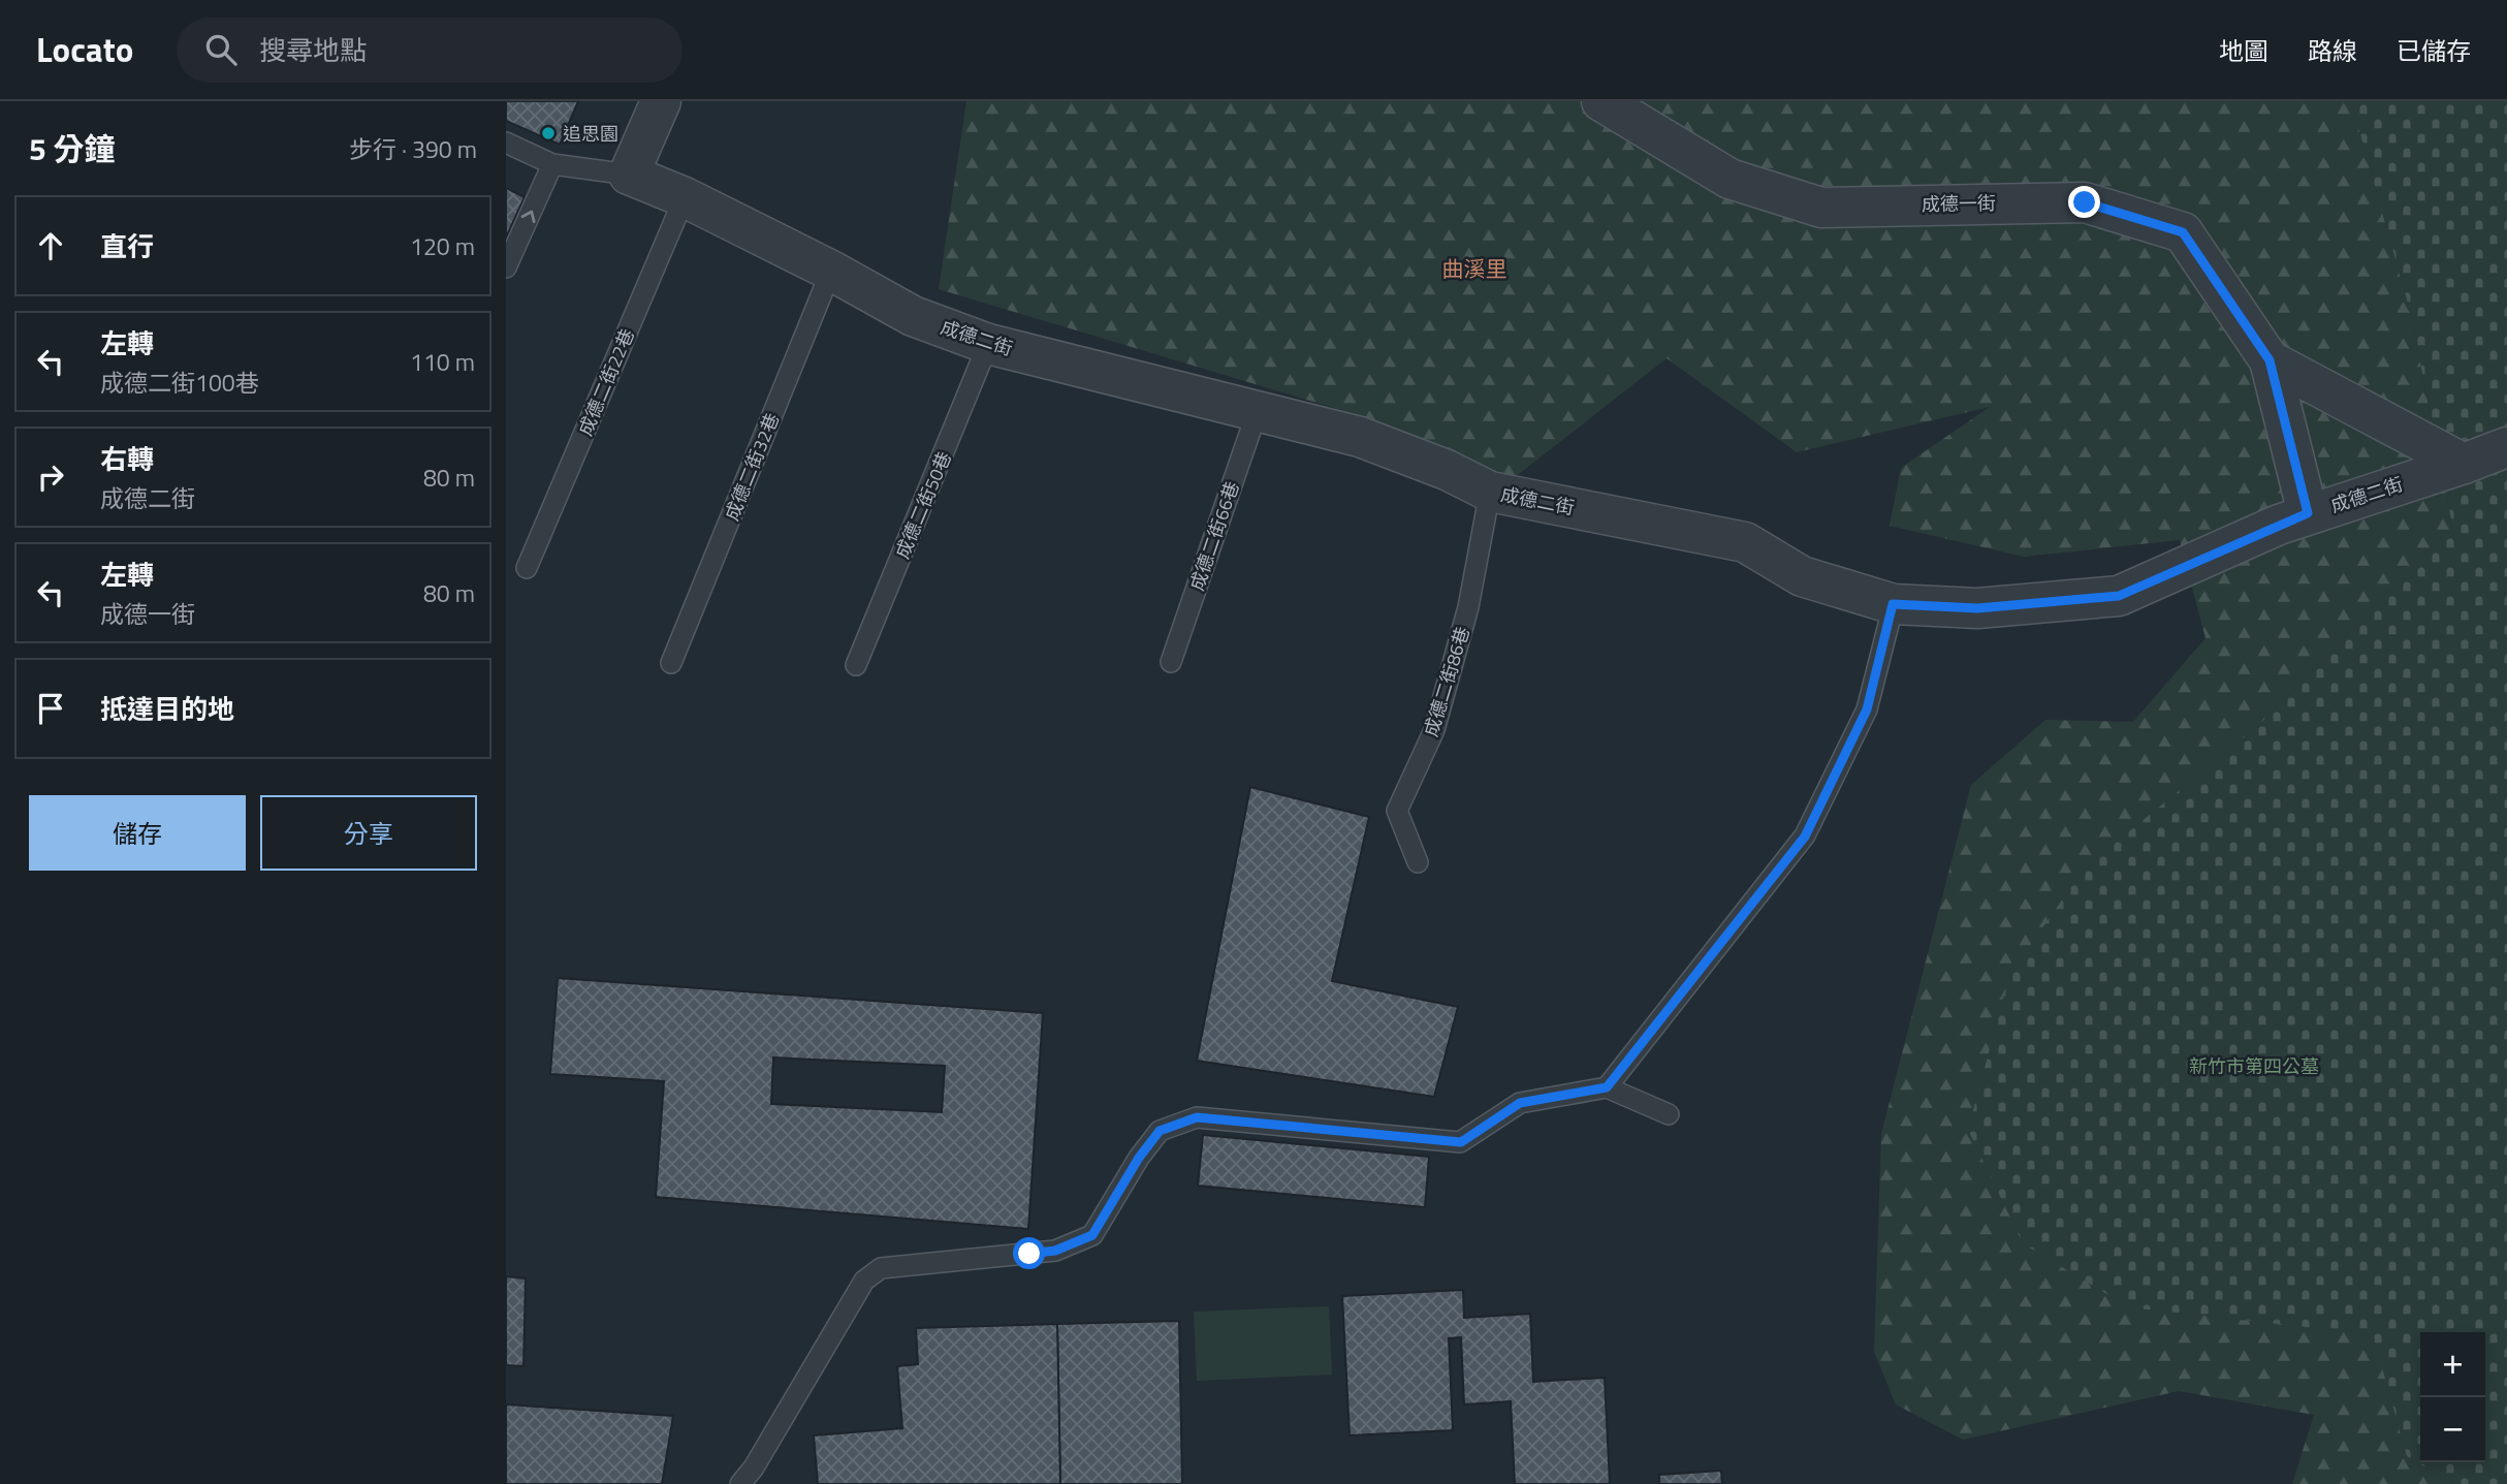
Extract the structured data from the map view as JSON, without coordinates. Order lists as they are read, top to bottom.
{
  "streets": {
    "street": ["成德一街", "成德二街"],
    "lane": [
      "成德二街22巷",
      "成德二街32巷",
      "成德二街50巷",
      "成德二街66巷",
      "成德二街86巷"
    ]
  },
  "crossings": [
    ["成德一街", "成德二街"],
    ["成德二街", "成德二街22巷"],
    ["成德二街", "成德二街32巷"],
    ["成德二街", "成德二街50巷"],
    ["成德二街", "成德二街66巷"],
    ["成德二街", "成德二街86巷"]
  ],
  "districts": ["曲溪里"],
  "parks": ["新竹市第四公墓"],
  "places": ["追思園"],
  "page": {
    "header": "Locato",
    "search": "搜尋地點",
    "nav": ["地圖", "路線", "已儲存"],
    "heading": ["5 分鐘", "步行 · 390 m"],
    "list": [
      ["直行", "120 m"],
      ["左轉", "成德二街100巷", "110 m"],
      ["右轉", "成德二街", "80 m"],
      ["左轉", "成德一街", "80 m"],
      "抵達目的地"
    ],
    "buttons": ["儲存", "分享"],
    "map_buttons": ["+", "−"]
  }
}
